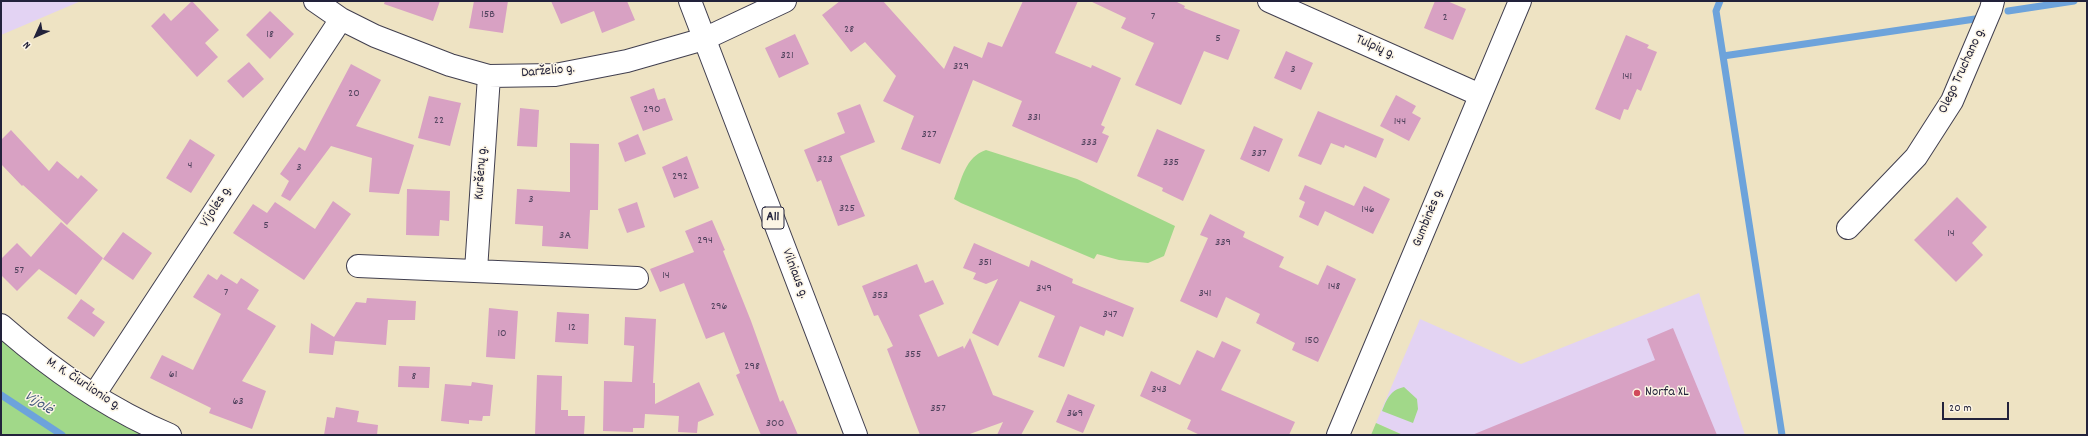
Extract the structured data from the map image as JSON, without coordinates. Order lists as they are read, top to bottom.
{
  "streets": {
    "main road": [
      "Tulpių g.",
      "Olego Truchano g.",
      "Darželio g.",
      "Kuršėnų g.",
      "Vijolės g.",
      "A11",
      "Gumbinės g.",
      "Vilniaus g.",
      "M. K. Čiurlionio g."
    ]
  },
  "crossings": [
    ["Tulpių g.", "Gumbinės g."],
    ["Darželio g.", "Kuršėnų g."],
    ["Darželio g.", "Vijolės g."],
    ["Darželio g.", "Vilniaus g."],
    ["Vijolės g.", "M. K. Čiurlionio g."]
  ],
  "water": ["Vijolė"],
  "places": ["Norfa XL"],
  "house_numbers": [
    "15B",
    "7",
    "2",
    "28",
    "18",
    "5",
    "321",
    "329",
    "3",
    "141",
    "20",
    "290",
    "331",
    "22",
    "144",
    "327",
    "333",
    "337",
    "323",
    "335",
    "4",
    "3",
    "292",
    "3",
    "325",
    "146",
    "5",
    "14",
    "3A",
    "294",
    "339",
    "351",
    "57",
    "14",
    "148",
    "349",
    "7",
    "341",
    "353",
    "296",
    "347",
    "12",
    "10",
    "150",
    "355",
    "298",
    "61",
    "8",
    "343",
    "63",
    "357",
    "369",
    "300"
  ],
  "scale_bar": "20 m",
  "north": "bottom left"
}
